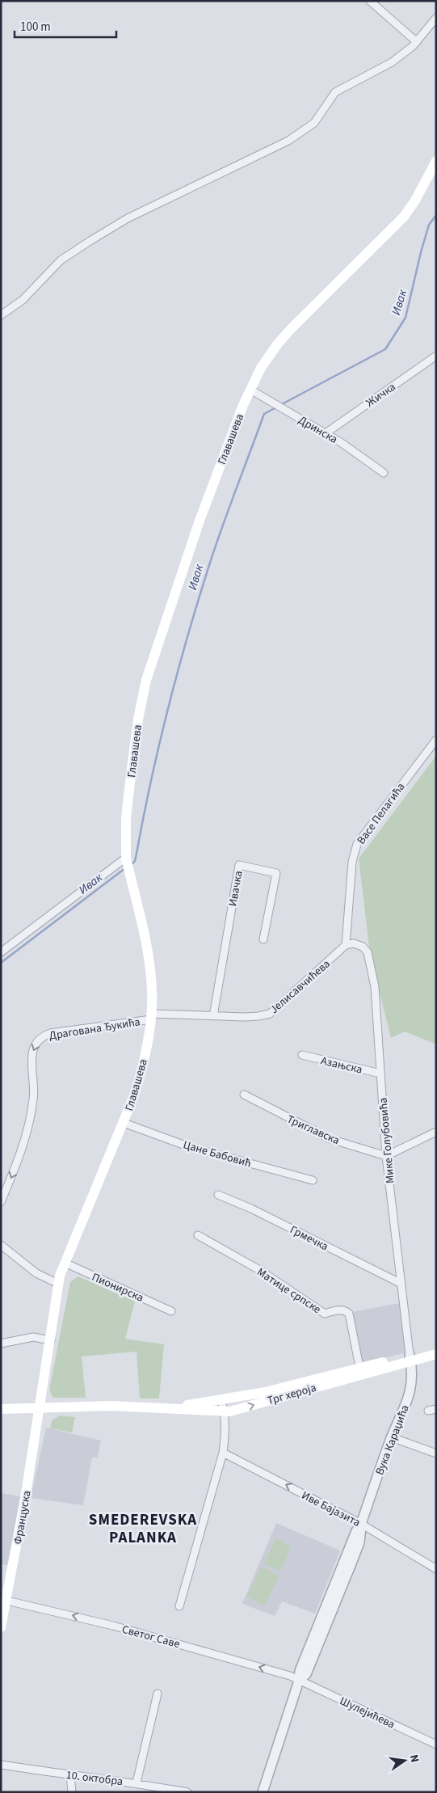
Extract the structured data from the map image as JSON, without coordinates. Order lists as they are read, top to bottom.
{
  "streets": {
    "main road": ["Главашева", "Трг хероја", "Француска"],
    "street": [
      "Жичка",
      "Дринска",
      "Васе Пелагића",
      "Ивачка",
      "Јелисавчићева",
      "Драгована Ђукића",
      "Азањска",
      "Триглавска",
      "Мике Голубовића",
      "Цане Бабовић",
      "Грмечка",
      "Пионирска",
      "Матице српске",
      "Вука Караџића",
      "Иве Бајазита",
      "Светог Саве",
      "Шулејићева",
      "10. октобра"
    ]
  },
  "crossings": [
    ["Жичка", "Дринска"],
    ["Дринска", "Главашева"],
    ["Главашева", "Јелисавчићева"],
    ["Главашева", "Драгована Ђукића"],
    ["Главашева", "Цане Бабовић"],
    ["Главашева", "Пионирска"],
    ["Главашева", "Трг хероја"],
    ["Главашева", "Француска"],
    ["Васе Пелагића", "Јелисавчићева"],
    ["Васе Пелагића", "Мике Голубовића"],
    ["Ивачка", "Јелисавчићева"],
    ["Јелисавчићева", "Драгована Ђукића"],
    ["Јелисавчићева", "Мике Голубовића"],
    ["Азањска", "Мике Голубовића"],
    ["Триглавска", "Мике Голубовића"],
    ["Мике Голубовића", "Грмечка"],
    ["Мике Голубовића", "Трг хероја"],
    ["Мике Голубовића", "Вука Караџића"],
    ["Матице српске", "Трг хероја"],
    ["Трг хероја", "Вука Караџића"],
    ["Трг хероја", "Француска"],
    ["Вука Караџића", "Иве Бајазита"],
    ["Вука Караџића", "Светог Саве"],
    ["Вука Караџића", "Шулејићева"],
    ["Француска", "Светог Саве"],
    ["Светог Саве", "Шулејићева"]
  ],
  "one_way": ["Драгована Ђукића", "Иве Бајазита", "Светог Саве"],
  "districts": ["SMEDEREVSKA PALANKA"],
  "water": ["Ивак"],
  "scale_bar": "100 m",
  "north": "right"
}
